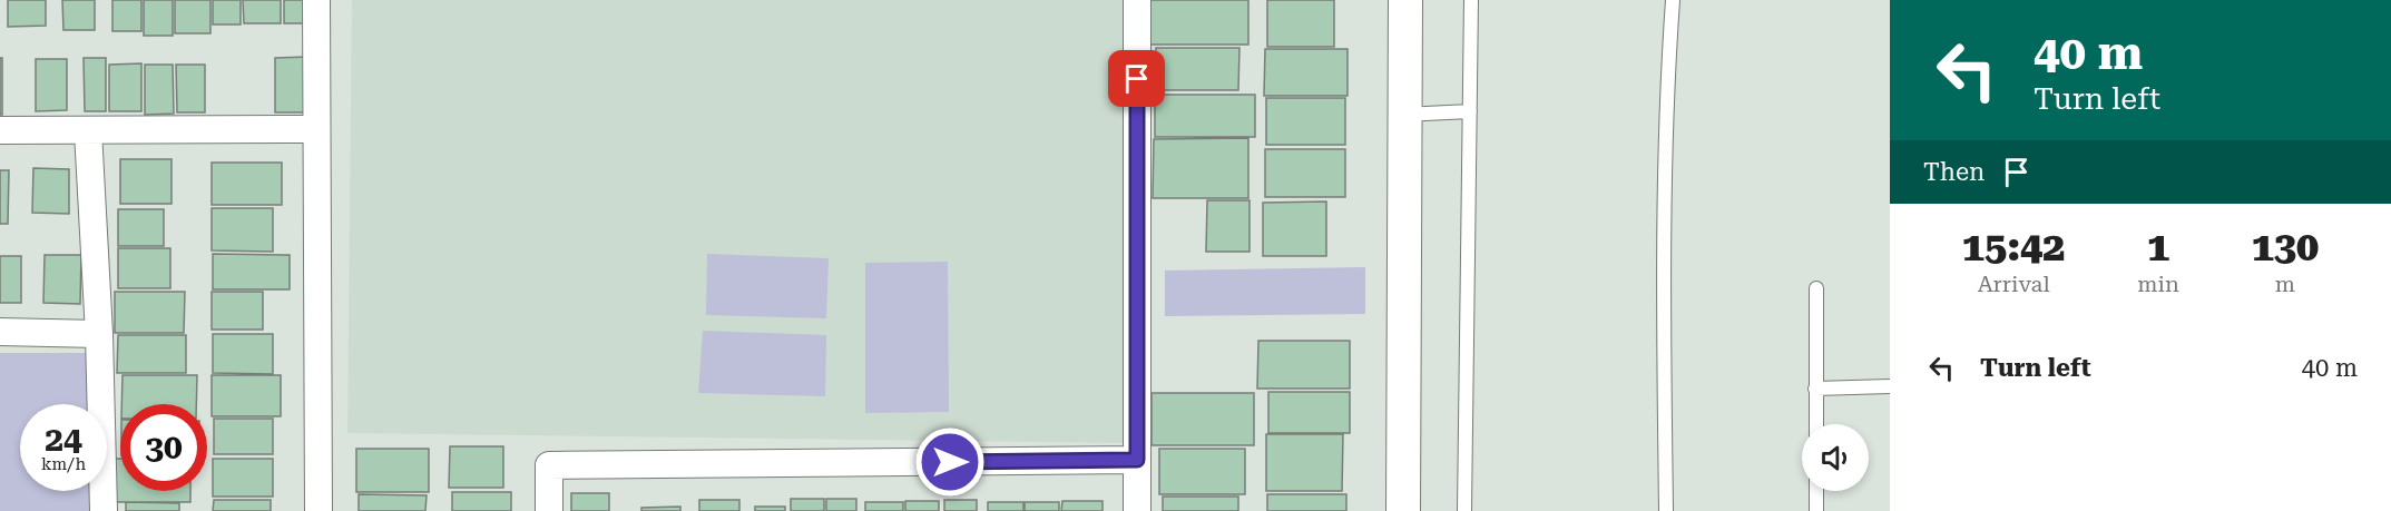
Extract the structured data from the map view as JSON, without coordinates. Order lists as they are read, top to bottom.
{
  "page": {
    "turn": ["40 m", "Turn left"],
    "then": "Then",
    "eta": [
      "15:42",
      "Arrival",
      "1",
      "min",
      "130",
      "m"
    ],
    "list": [
      {
        "name": "Turn left",
        "value": "40 m"
      }
    ],
    "speed": "24 km/h",
    "limit": "30"
  }
}
